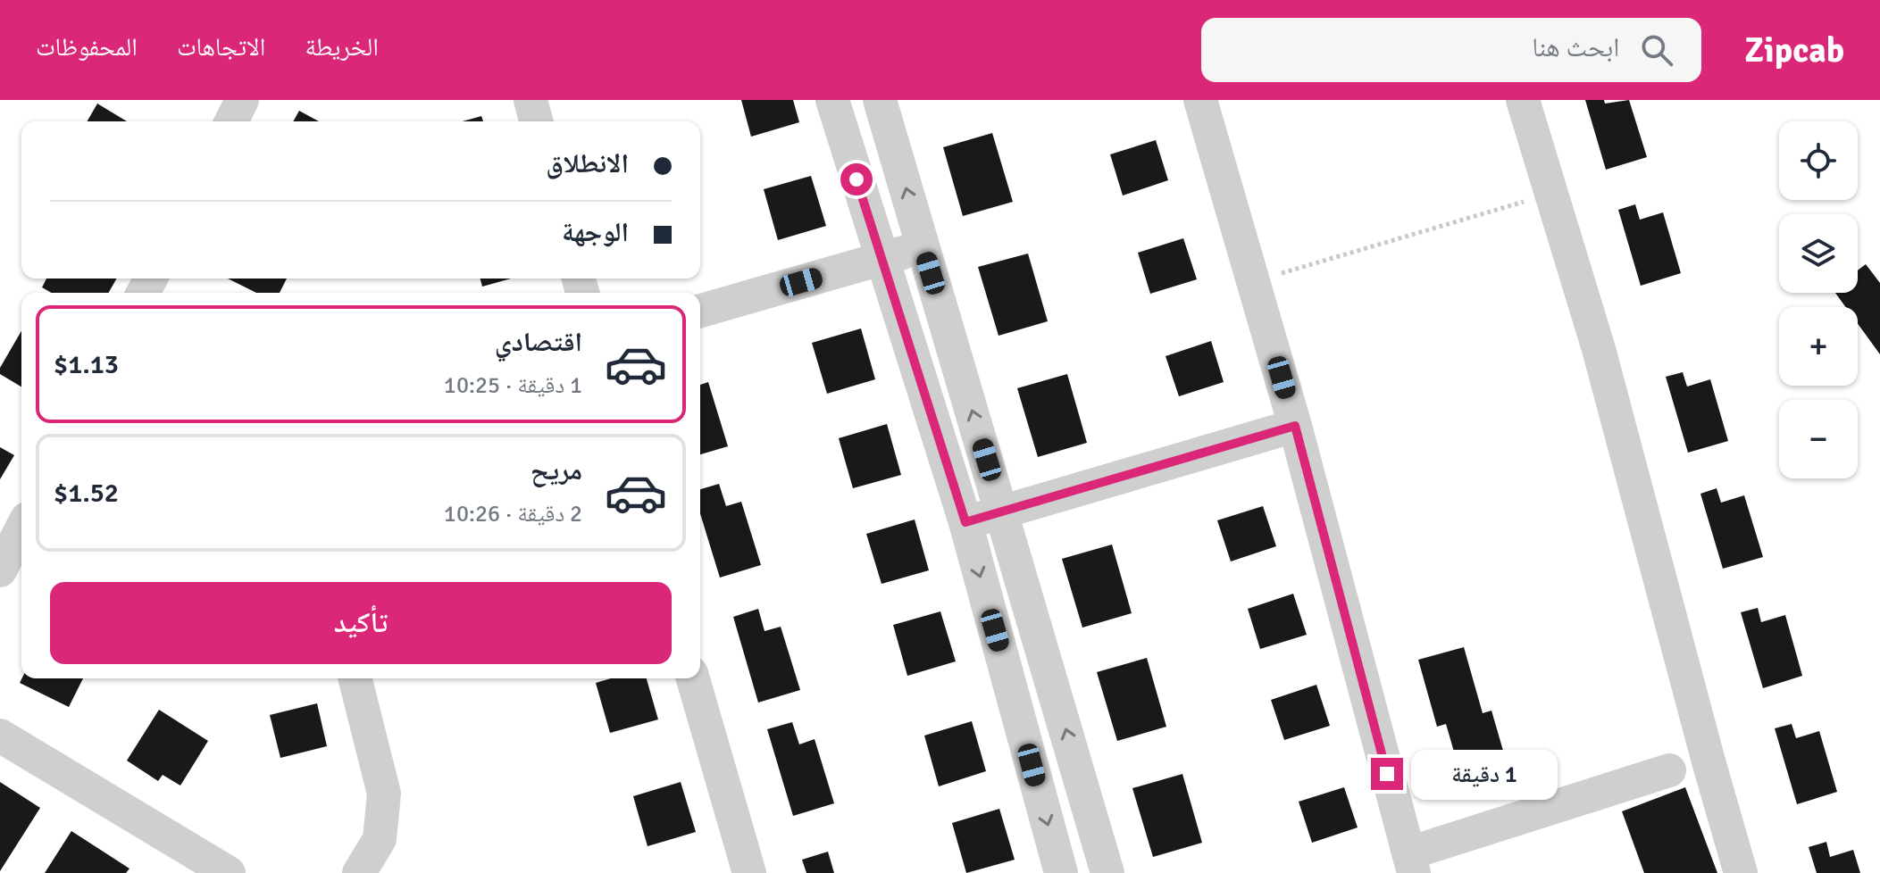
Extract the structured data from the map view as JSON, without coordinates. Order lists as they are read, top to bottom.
{
  "page": {
    "header": "Zipcab",
    "search": "ابحث هنا",
    "nav": ["الخريطة", "الاتجاهات", "المحفوظات"],
    "map_buttons": ["+", "−"],
    "banner": ["الانطلاق", "الوجهة"],
    "list": [
      {
        "name": "اقتصادي",
        "note": "1 دقيقة · 10:25",
        "value": "$1.13"
      },
      {
        "name": "مريح",
        "note": "2 دقيقة · 10:26",
        "value": "$1.52"
      }
    ],
    "buttons": "تأكيد",
    "bubble": "1 دقيقة"
  }
}
